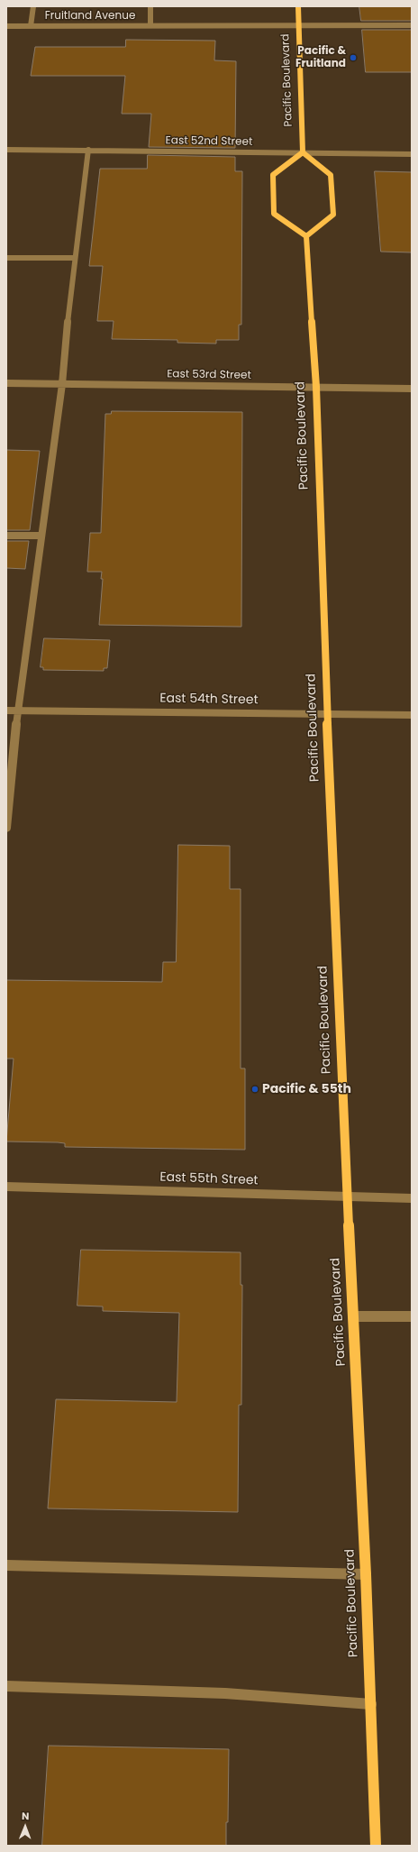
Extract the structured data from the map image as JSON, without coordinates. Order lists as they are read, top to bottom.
{
  "streets": {
    "main road": ["Pacific Boulevard"],
    "street": [
      "Fruitland Avenue",
      "East 52nd Street",
      "East 53rd Street",
      "East 54th Street",
      "East 55th Street"
    ]
  },
  "crossings": [
    ["Fruitland Avenue", "Pacific Boulevard"],
    ["Pacific Boulevard", "East 52nd Street"],
    ["Pacific Boulevard", "East 53rd Street"],
    ["Pacific Boulevard", "East 54th Street"],
    ["Pacific Boulevard", "East 55th Street"]
  ],
  "places": ["Pacific & Fruitland", "Pacific & 55th"],
  "north": "top"
}
